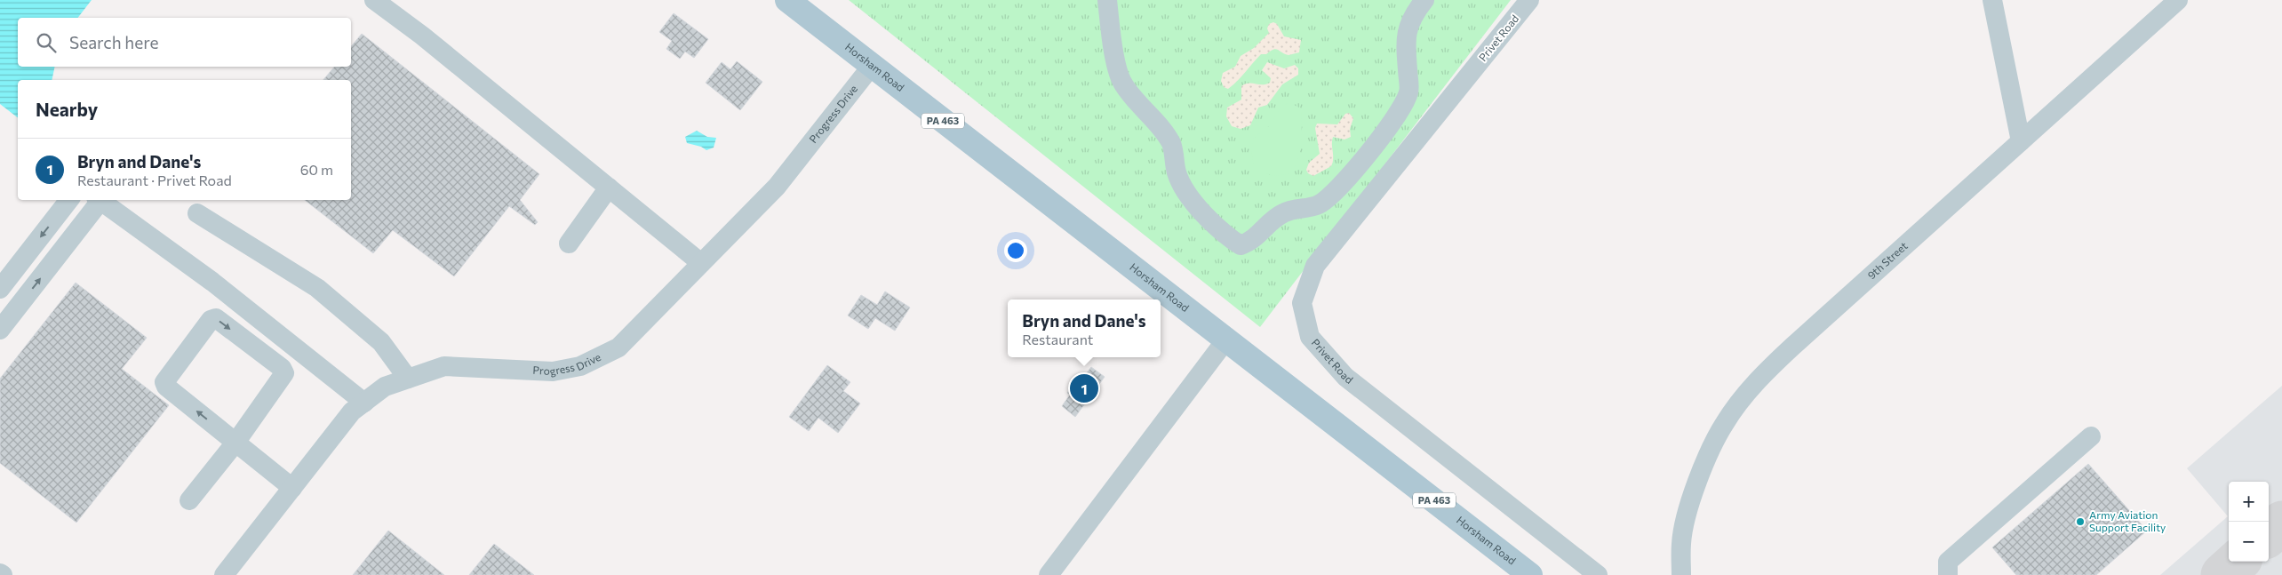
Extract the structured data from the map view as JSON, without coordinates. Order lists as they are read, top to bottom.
{
  "streets": {
    "main road": ["Horsham Road", "PA 463"],
    "street": ["Privet Road", "Progress Drive", "9th Street"]
  },
  "crossings": [
    ["Horsham Road", "Progress Drive"]
  ],
  "places": ["Army Aviation Support Facility"],
  "page": {
    "search": "Search here",
    "heading": "Nearby",
    "list": [
      {
        "mark": "1",
        "name": "Bryn and Dane's",
        "note": "Restaurant · Privet Road",
        "value": "60 m"
      }
    ],
    "popup": ["Bryn and Dane's", "Restaurant"],
    "pins": "1",
    "map_buttons": ["+", "−"]
  }
}
